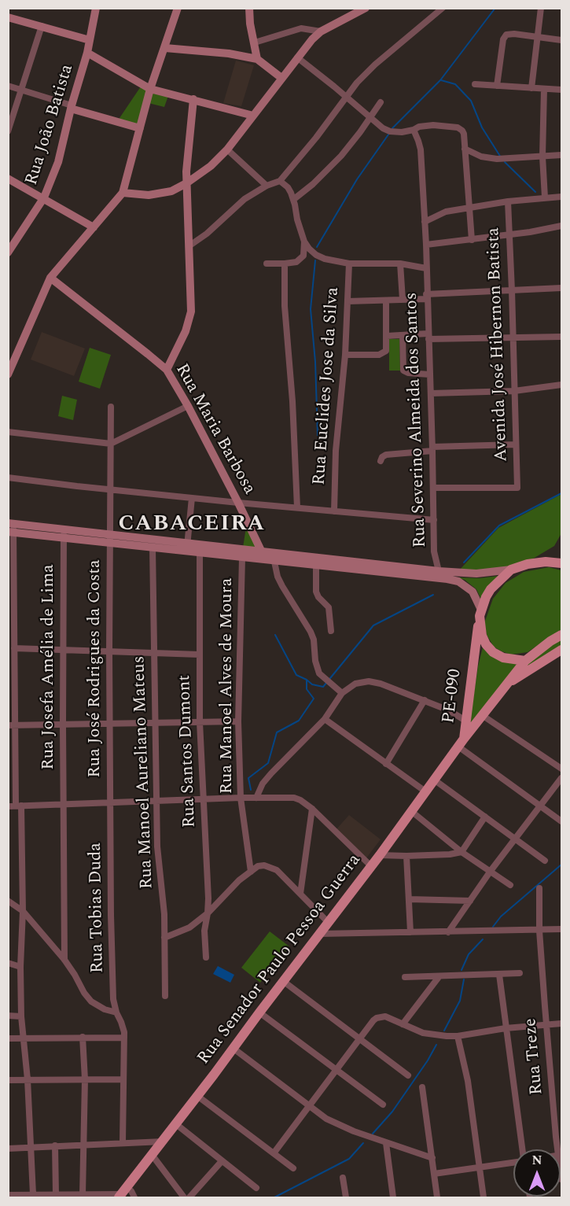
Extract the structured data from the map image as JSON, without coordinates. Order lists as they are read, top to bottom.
{
  "streets": {
    "main road": [
      "Rua João Batista",
      "Rua Maria Barbosa",
      "PE-090",
      "Rua Senador Paulo Pessoa Guerra"
    ],
    "street": [
      "Avenida José Hibernon Batista",
      "Rua Euclides Jose da Silva",
      "Rua Severino Almeida dos Santos",
      "Rua Josefa Amélia de Lima",
      "Rua José Rodrigues da Costa",
      "Rua Manoel Alves de Moura",
      "Rua Santos Dumont",
      "Rua Manoel Aureliano Mateus",
      "Rua Tobias Duda",
      "Rua Treze"
    ]
  },
  "crossings": [
    ["Avenida José Hibernon Batista", "Rua Severino Almeida dos Santos"],
    ["Rua José Rodrigues da Costa", "Rua Tobias Duda"],
    ["PE-090", "Rua Senador Paulo Pessoa Guerra"]
  ],
  "districts": ["CABACEIRA"],
  "north": "top"
}
